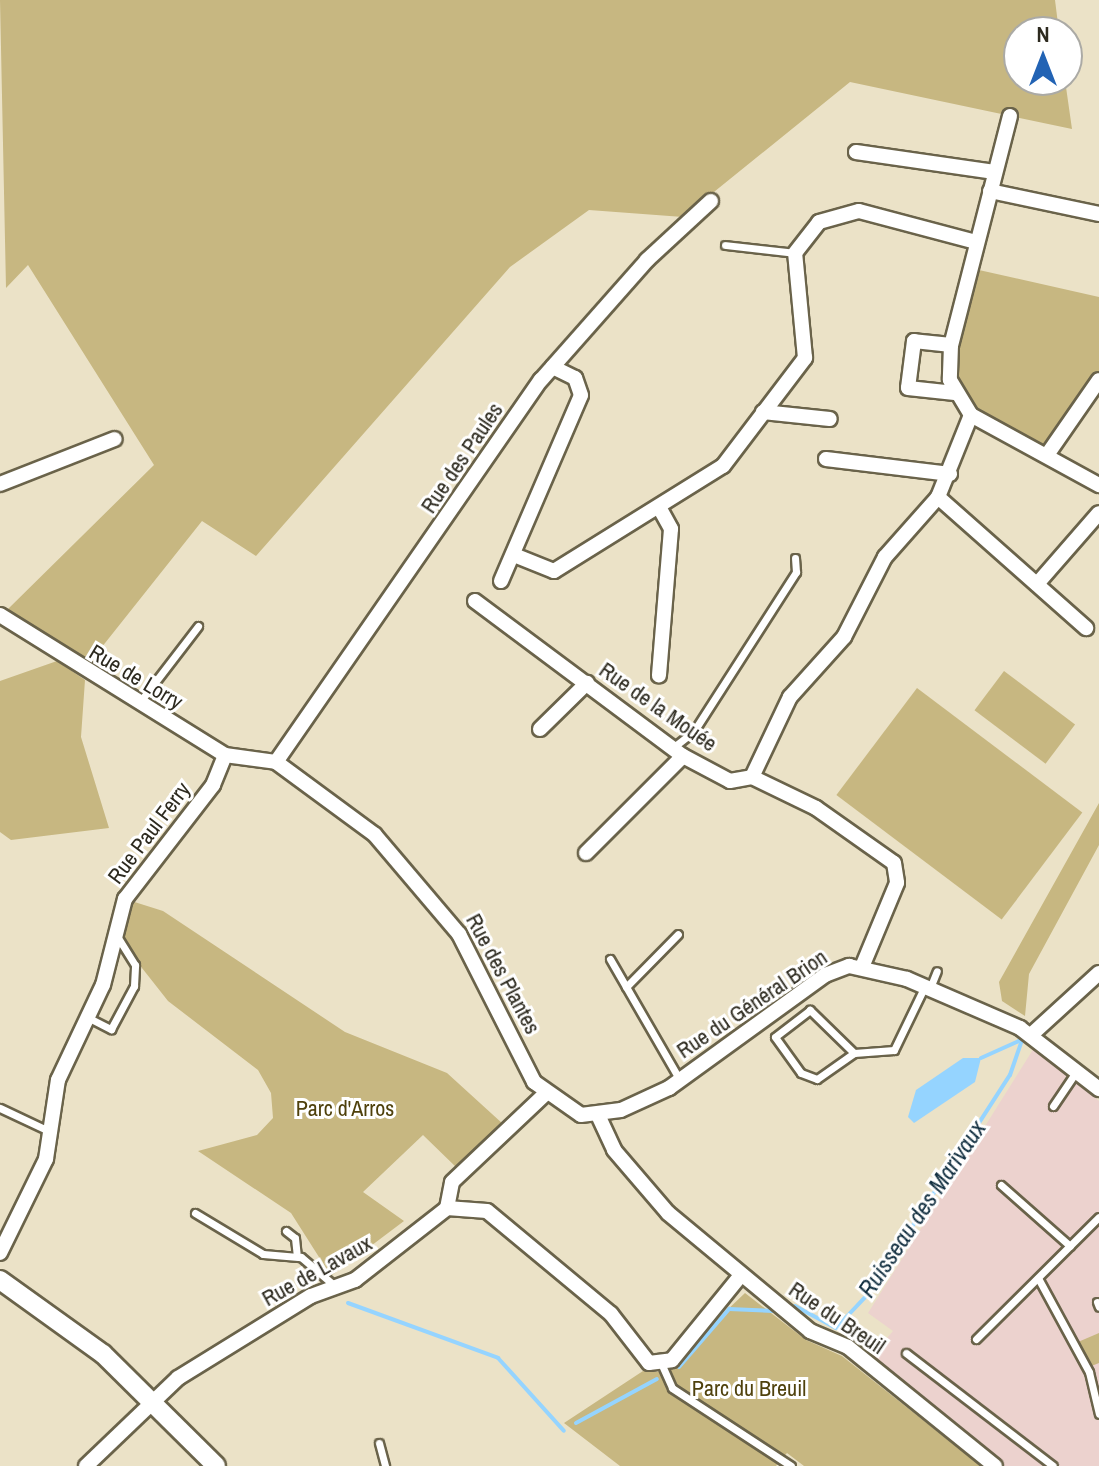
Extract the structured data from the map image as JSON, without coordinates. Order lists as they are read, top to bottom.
{
  "streets": {
    "street": [
      "Rue des Paules",
      "Rue de Lorry",
      "Rue de la Mouée",
      "Rue Paul Ferry",
      "Rue des Plantes",
      "Rue du Général Brion",
      "Rue de Lavaux",
      "Rue du Breuil"
    ]
  },
  "crossings": [
    ["Rue des Paules", "Rue de Lorry"],
    ["Rue des Paules", "Rue des Plantes"],
    ["Rue de Lorry", "Rue Paul Ferry"],
    ["Rue de Lorry", "Rue des Plantes"],
    ["Rue de la Mouée", "Rue du Général Brion"],
    ["Rue du Général Brion", "Rue du Breuil"]
  ],
  "water": ["Ruisseau des Marivaux"],
  "parks": ["Parc d'Arros", "Parc du Breuil"],
  "north": "top"
}
